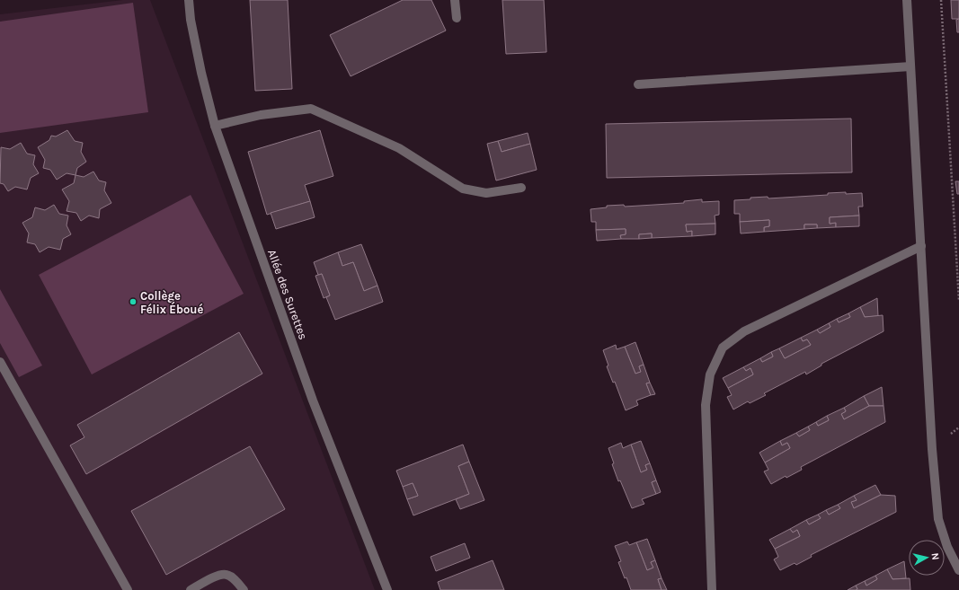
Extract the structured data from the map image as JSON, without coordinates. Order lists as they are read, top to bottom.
{
  "streets": {
    "street": ["Allée des Surettes"]
  },
  "places": ["Collège Félix Éboué"],
  "north": "right"
}
